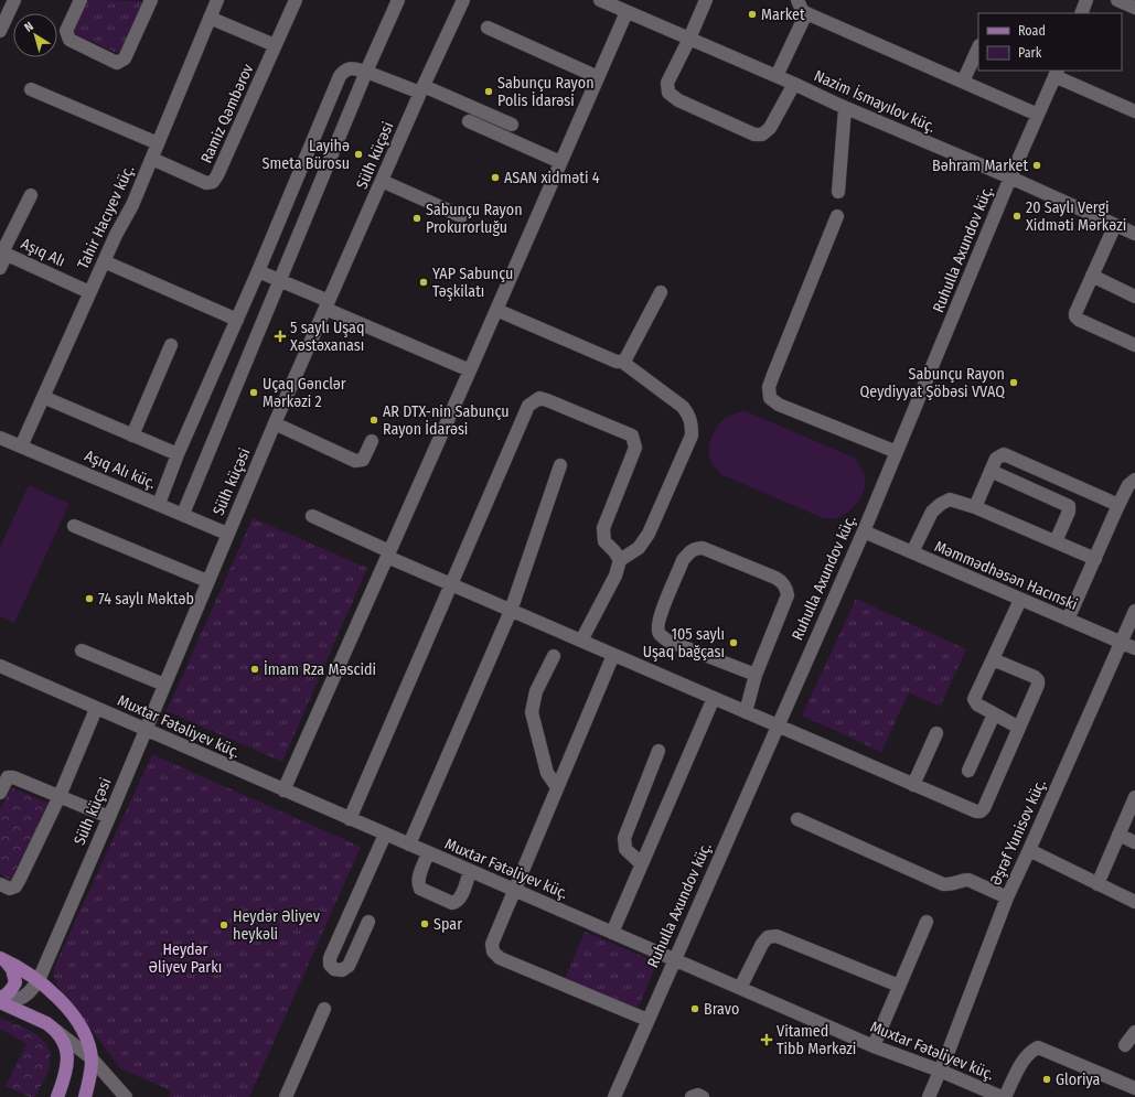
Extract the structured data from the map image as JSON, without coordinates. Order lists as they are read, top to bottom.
{
  "streets": {
    "street": [
      "Nazim İsmayılov küç.",
      "Ramiz Qəmbərov",
      "Sülh küçəsi",
      "Tahir Hacıyev küç.",
      "Ruhulla Axundov küç.",
      "Aşıq Alı",
      "Aşıq Alı küç.",
      "Məmmədhəsən Hacınski",
      "Muxtar Fətəliyev küç.",
      "Əşrəf Yunisov küç."
    ]
  },
  "crossings": [
    ["Nazim İsmayılov küç.", "Ruhulla Axundov küç."],
    ["Ramiz Qəmbərov", "Tahir Hacıyev küç."],
    ["Sülh küçəsi", "Aşıq Alı küç."],
    ["Sülh küçəsi", "Muxtar Fətəliyev küç."],
    ["Tahir Hacıyev küç.", "Aşıq Alı"],
    ["Tahir Hacıyev küç.", "Aşıq Alı küç."],
    ["Ruhulla Axundov küç.", "Məmmədhəsən Hacınski"],
    ["Ruhulla Axundov küç.", "Muxtar Fətəliyev küç."],
    ["Məmmədhəsən Hacınski", "Əşrəf Yunisov küç."],
    ["Muxtar Fətəliyev küç.", "Əşrəf Yunisov küç."]
  ],
  "parks": ["Heydər Əliyev Parkı"],
  "places": {
    "other": [
      "Market",
      "Sabunçu Rayon Polis İdarəsi",
      "Layihə Smeta Bürosu",
      "Bəhram Market",
      "ASAN xidməti 4",
      "20 Saylı Vergi Xidməti Mərkəzi",
      "Sabunçu Rayon Prokurorluğu",
      "YAP Sabunçu Təşkilatı",
      "Sabunçu Rayon Qeydiyyat Şöbəsi VVAQ",
      "Uçaq Gənclər Mərkəzi 2",
      "AR DTX-nin Sabunçu Rayon İdarəsi",
      "74 saylı Məktəb",
      "105 saylı Uşaq bağçası",
      "İmam Rza Məscidi",
      "Spar",
      "Heydər Əliyev heykəli",
      "Bravo",
      "Gloriya"
    ],
    "health": ["5 saylı Uşaq Xəstəxanası", "Vitamed Tibb Mərkəzi"]
  },
  "legend": ["Road", "Park"],
  "north": "top left"
}
